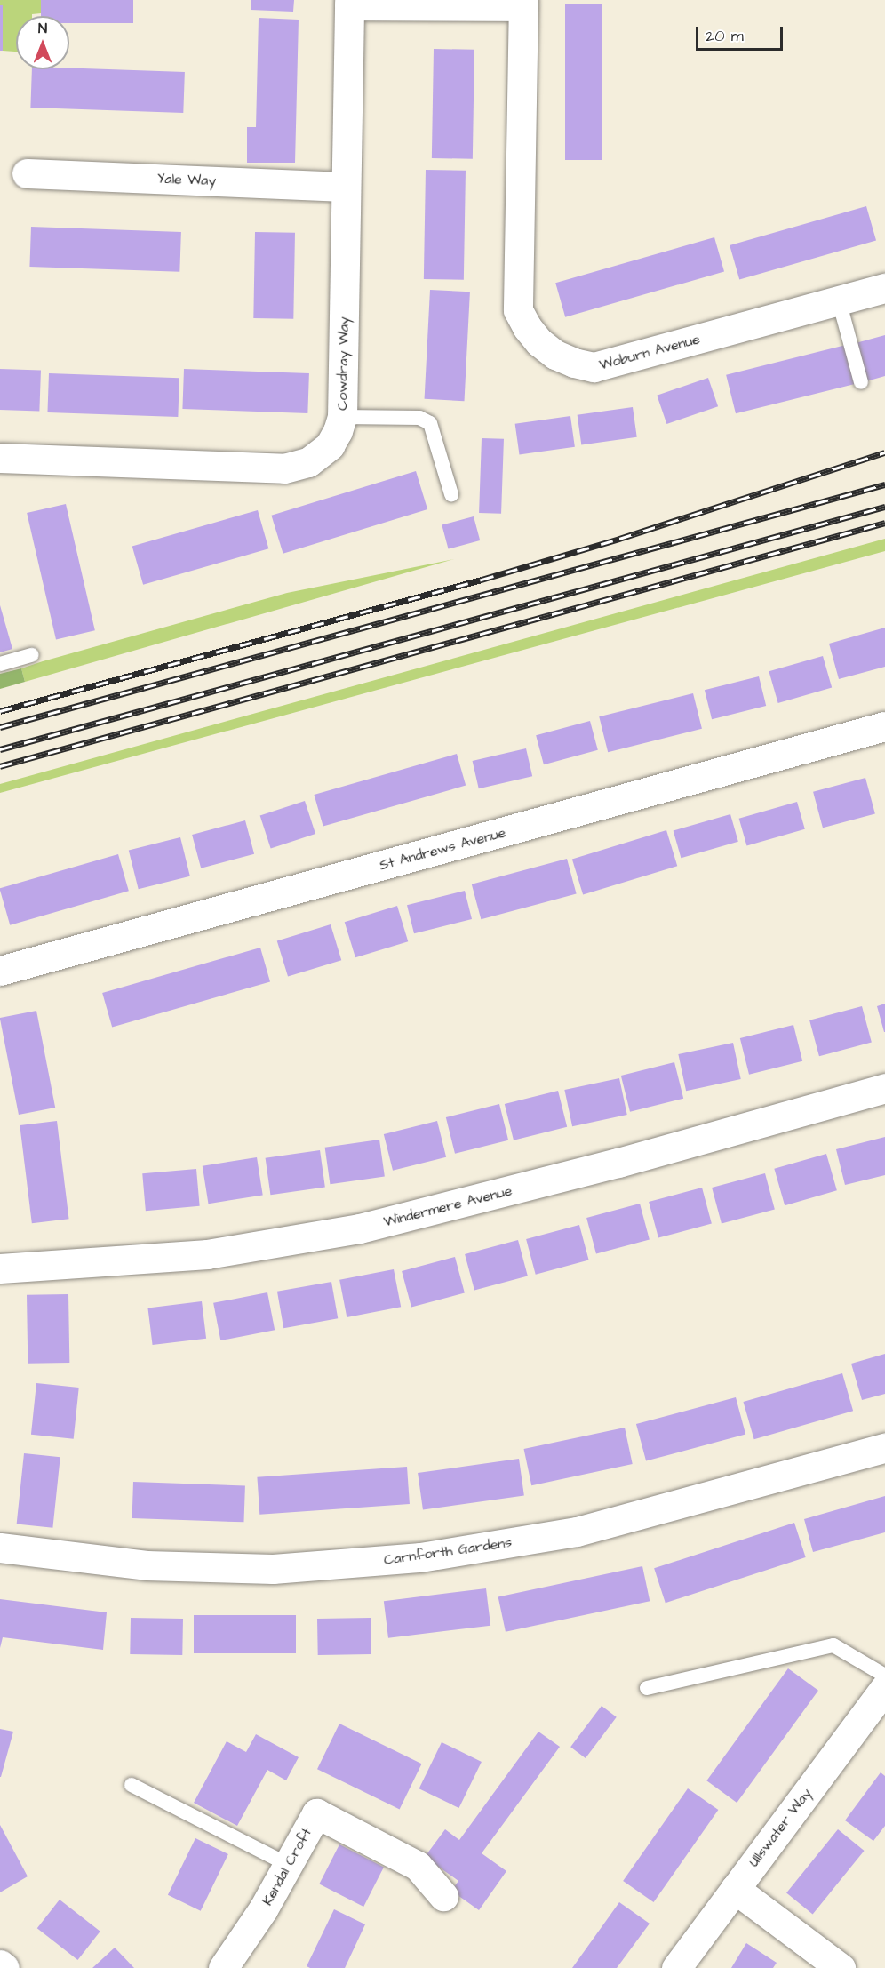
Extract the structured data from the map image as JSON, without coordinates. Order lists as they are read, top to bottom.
{
  "streets": {
    "street": [
      "Yale Way",
      "Woburn Avenue",
      "Cowdray Way",
      "St Andrews Avenue",
      "Windermere Avenue",
      "Carnforth Gardens",
      "Ullswater Way",
      "Kendal Croft"
    ]
  },
  "crossings": [
    ["Yale Way", "Cowdray Way"],
    ["Woburn Avenue", "Cowdray Way"]
  ],
  "scale_bar": "20 m",
  "north": "top"
}
